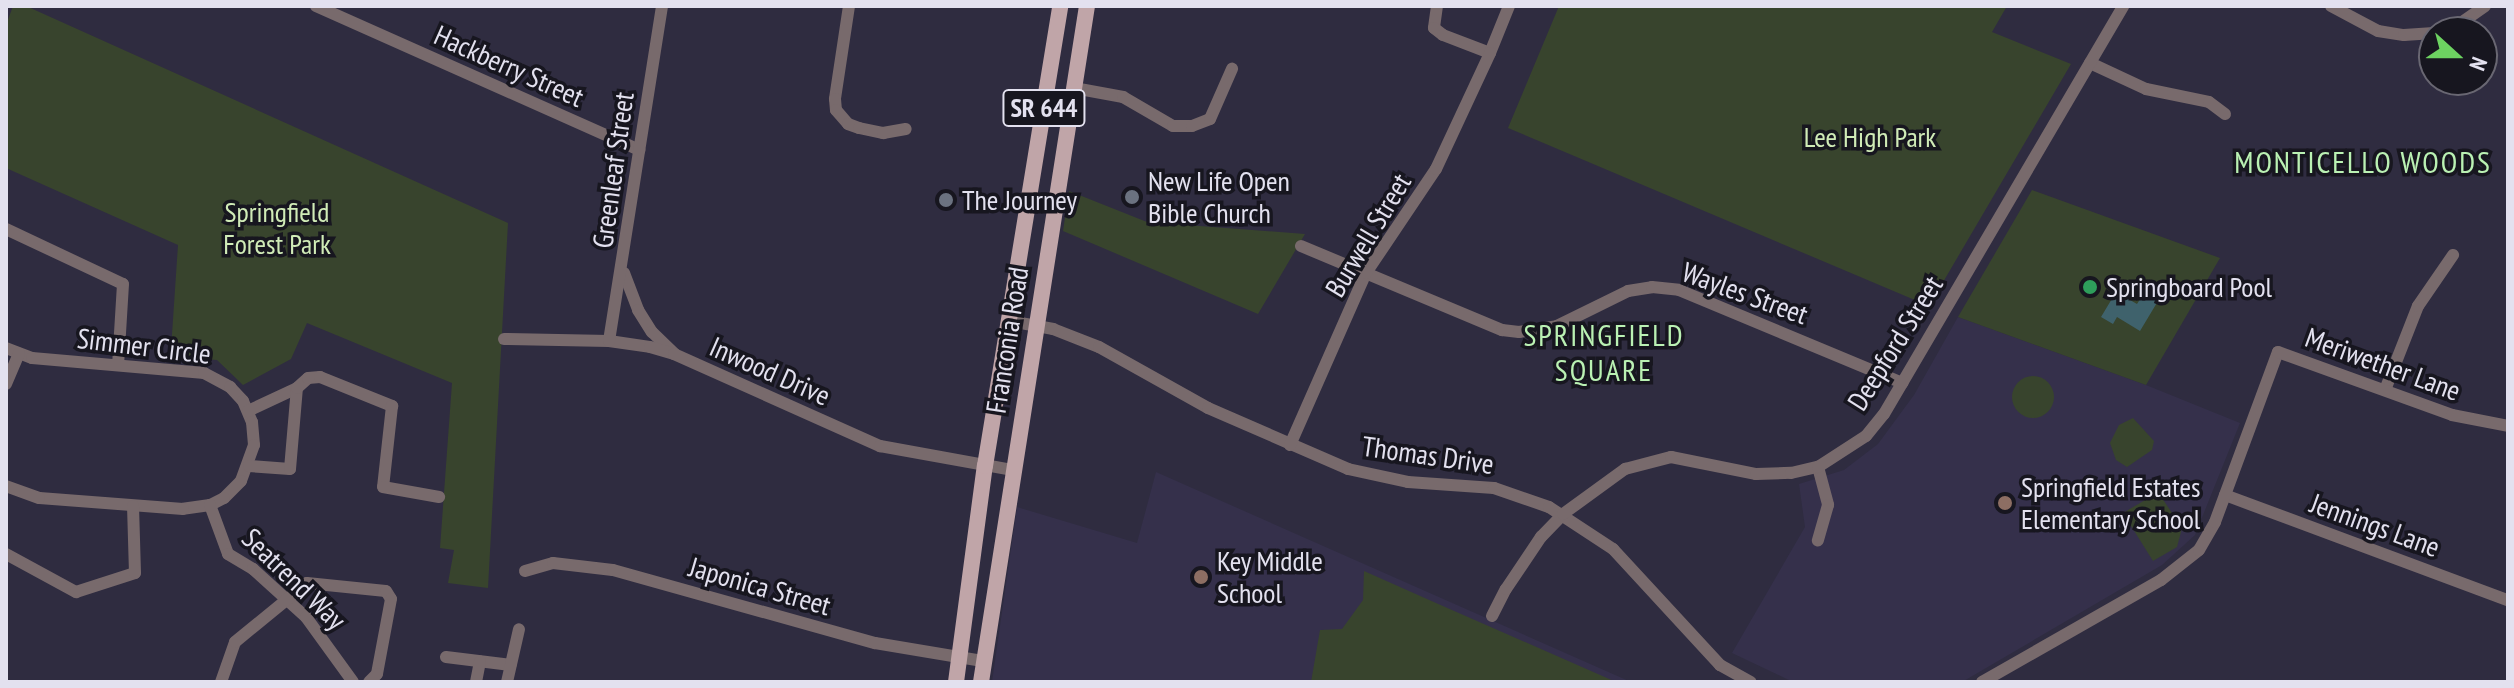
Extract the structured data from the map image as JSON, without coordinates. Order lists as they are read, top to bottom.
{
  "streets": {
    "main road": ["SR 644", "Franconia Road"],
    "street": [
      "Hackberry Street",
      "Greenleaf Street",
      "Burwell Street",
      "Wayles Street",
      "Deepford Street",
      "Simmer Circle",
      "Meriwether Lane",
      "Inwood Drive",
      "Thomas Drive",
      "Jennings Lane",
      "Seatrend Way",
      "Japonica Street"
    ]
  },
  "crossings": [
    ["Hackberry Street", "Greenleaf Street"],
    ["Greenleaf Street", "Inwood Drive"],
    ["Burwell Street", "Wayles Street"],
    ["Burwell Street", "Thomas Drive"],
    ["Wayles Street", "Deepford Street"],
    ["Franconia Road", "Inwood Drive"],
    ["Franconia Road", "Thomas Drive"],
    ["Franconia Road", "Japonica Street"],
    ["Deepford Street", "Thomas Drive"],
    ["Meriwether Lane", "Jennings Lane"]
  ],
  "districts": ["MONTICELLO WOODS", "SPRINGFIELD SQUARE"],
  "parks": ["Lee High Park", "Springfield Forest Park"],
  "places": [
    "New Life Open Bible Church",
    "The Journey",
    "Springboard Pool",
    "Springfield Estates Elementary School",
    "Key Middle School"
  ],
  "north": "right"
}
